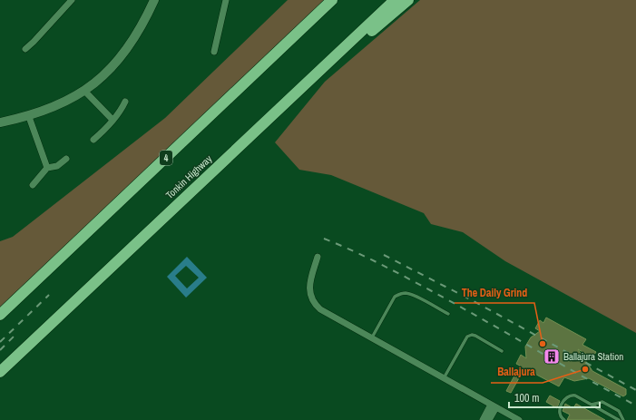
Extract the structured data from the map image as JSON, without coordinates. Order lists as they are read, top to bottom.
{
  "streets": {
    "highway": ["4", "Tonkin Highway"]
  },
  "places": {
    "other": ["The Daily Grind", "Ballajura"],
    "building": ["Ballajura Station"]
  },
  "scale_bar": "100 m"
}
